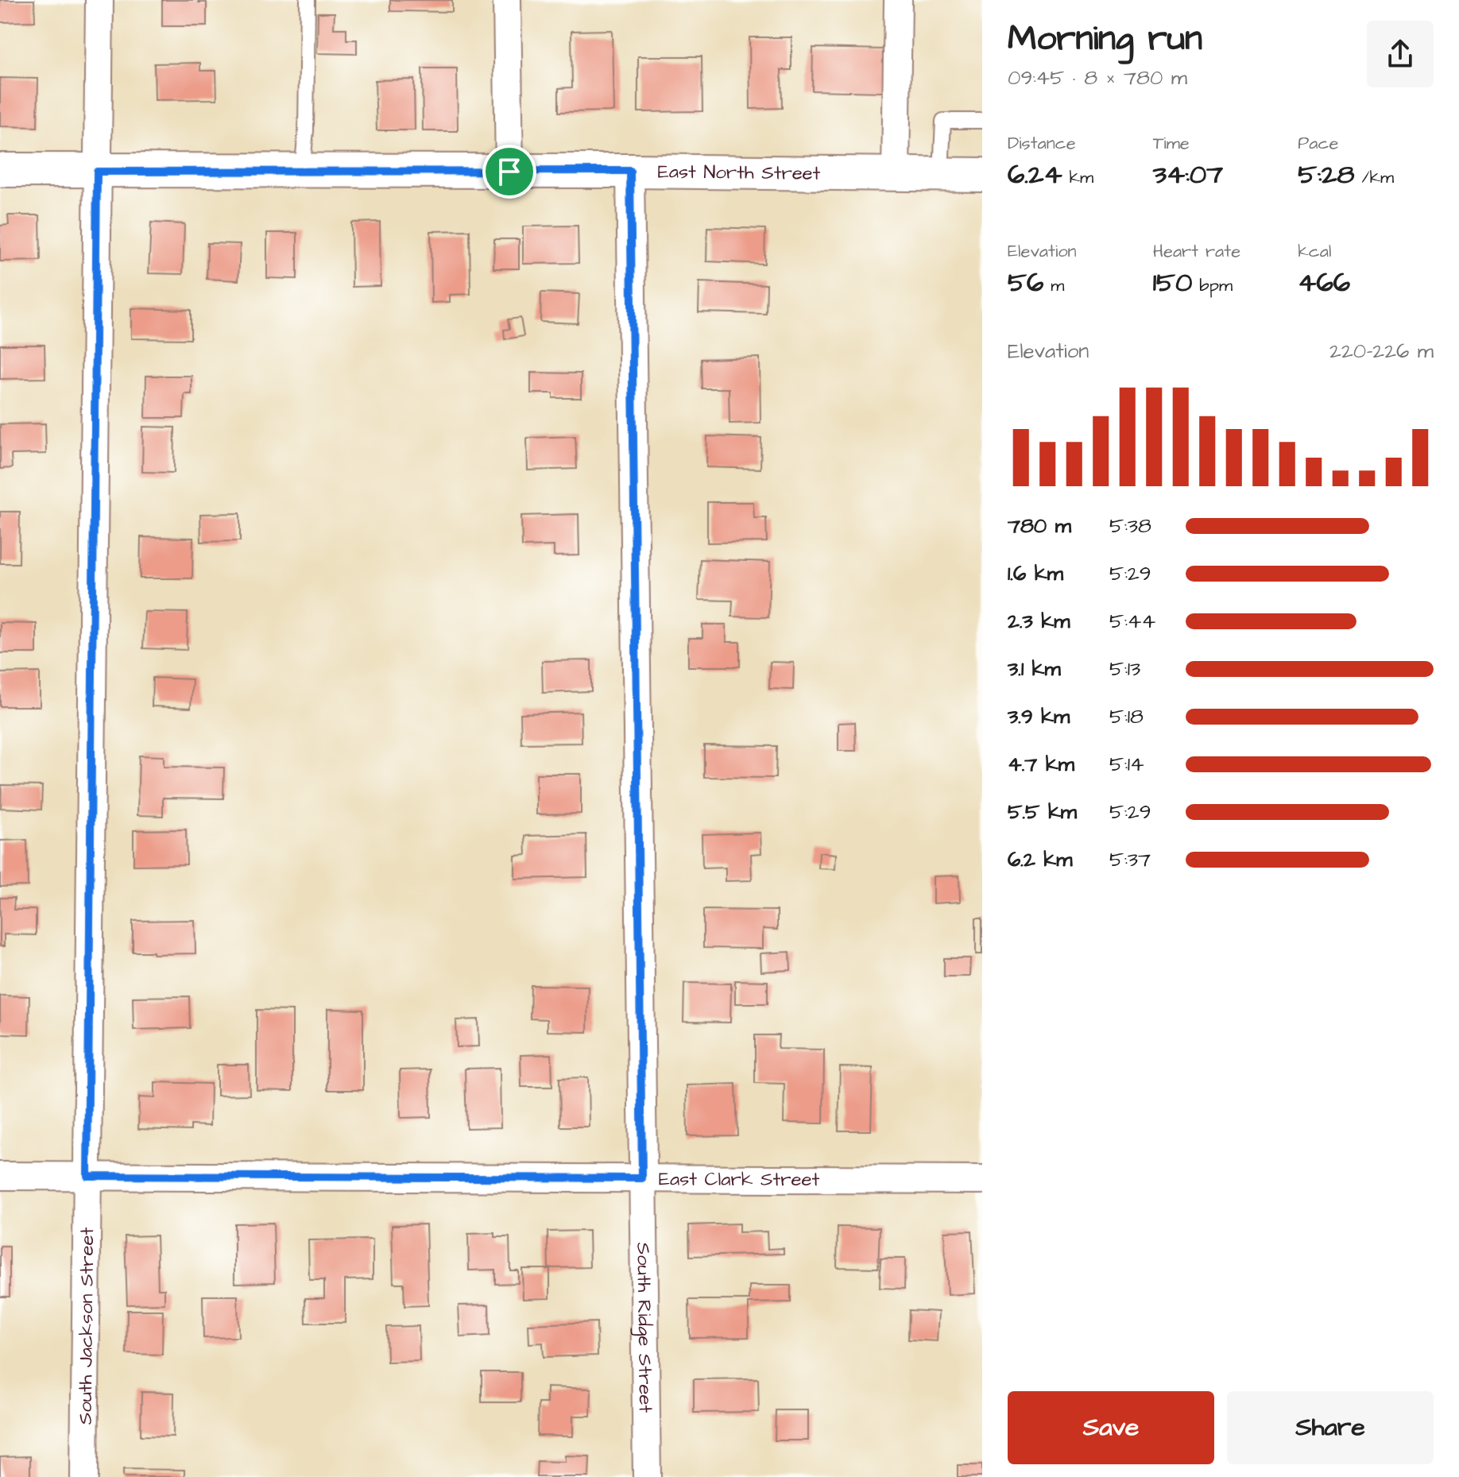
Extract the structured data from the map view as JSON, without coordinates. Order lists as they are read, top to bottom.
{
  "streets": {
    "street": [
      "East North Street",
      "East Clark Street",
      "South Jackson Street",
      "South Ridge Street"
    ]
  },
  "crossings": [
    ["East North Street", "South Jackson Street"],
    ["East North Street", "South Ridge Street"],
    ["East Clark Street", "South Jackson Street"],
    ["East Clark Street", "South Ridge Street"]
  ],
  "page": {
    "heading": ["Morning run", "09:45 · 8 × 780 m"],
    "stats": [
      ["Distance", "6.24 km"],
      ["Time", "34:07"],
      ["Pace", "5:28 /km"],
      ["Elevation", "56 m"],
      ["Heart rate", "150 bpm"],
      ["kcal", "466"]
    ],
    "chart": ["Elevation", "220–226 m"],
    "list": [
      {
        "name": "780 m",
        "note": "5:38"
      },
      {
        "name": "1.6 km",
        "note": "5:29"
      },
      {
        "name": "2.3 km",
        "note": "5:44"
      },
      {
        "name": "3.1 km",
        "note": "5:13"
      },
      {
        "name": "3.9 km",
        "note": "5:18"
      },
      {
        "name": "4.7 km",
        "note": "5:14"
      },
      {
        "name": "5.5 km",
        "note": "5:29"
      },
      {
        "name": "6.2 km",
        "note": "5:37"
      }
    ],
    "buttons": ["Save", "Share"]
  }
}
